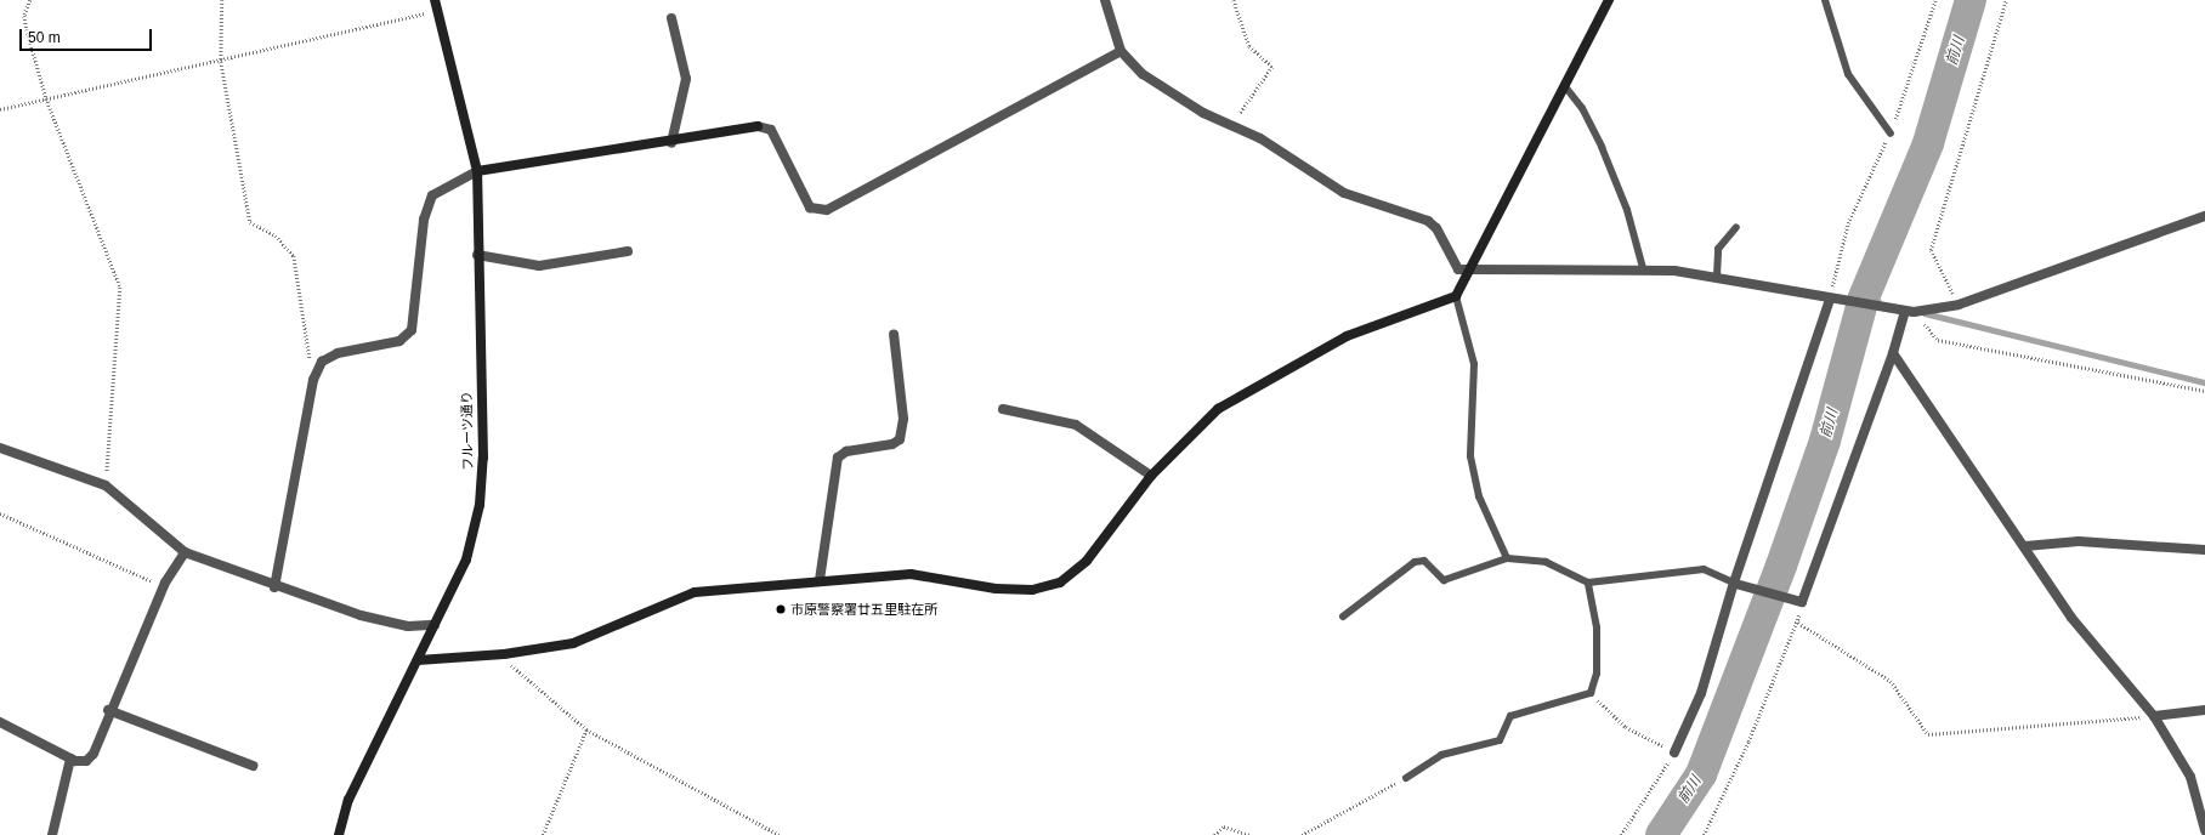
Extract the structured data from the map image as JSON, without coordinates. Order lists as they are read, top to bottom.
{
  "streets": {
    "street": ["フルーツ通り"]
  },
  "water": ["前川"],
  "places": ["市原警察署廿五里駐在所"],
  "scale_bar": "50 m"
}
